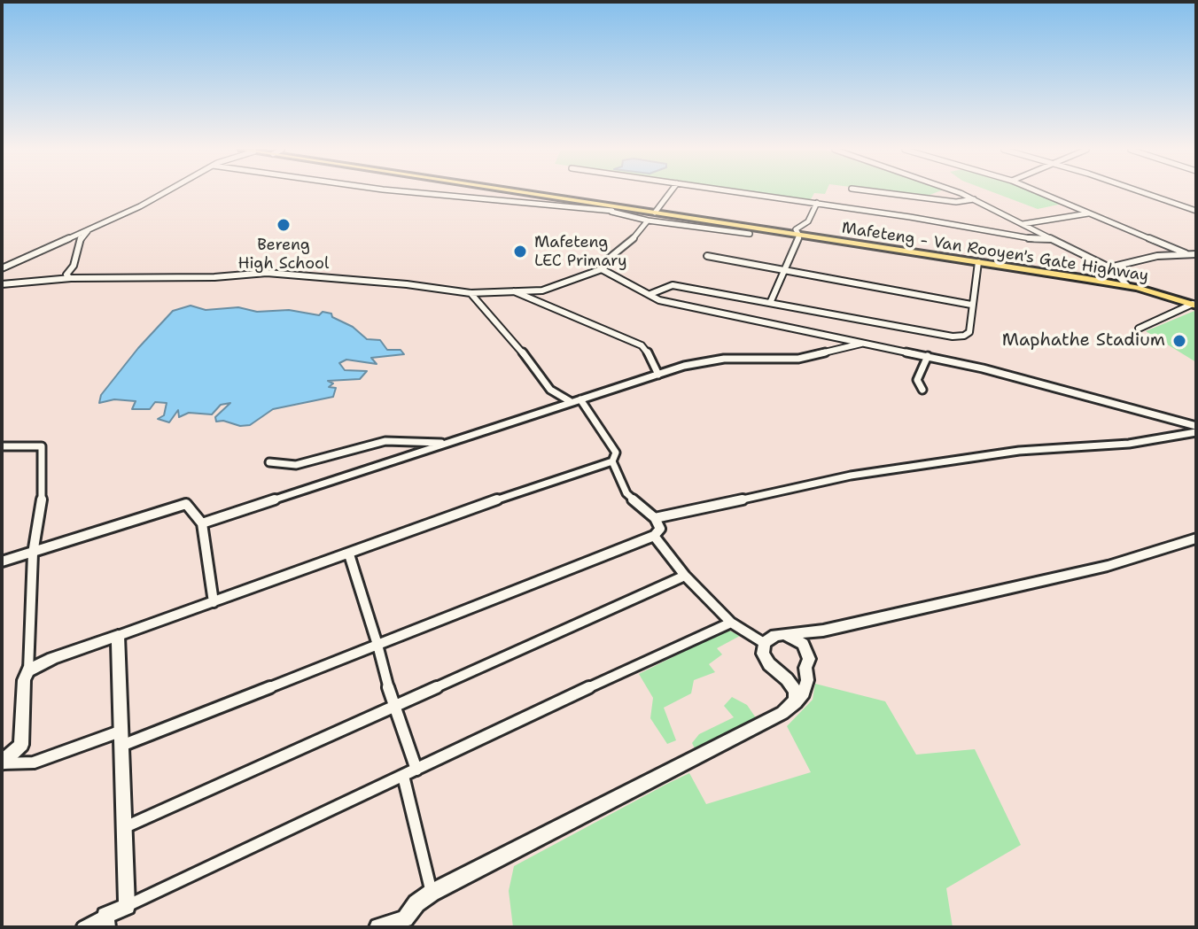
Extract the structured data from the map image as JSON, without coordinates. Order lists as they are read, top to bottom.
{
  "streets": {
    "main road": ["Mafeteng - Van Rooyen's Gate Highway"]
  },
  "places": ["Bereng High School", "Mafeteng LEC Primary", "Maphathe Stadium"]
}
